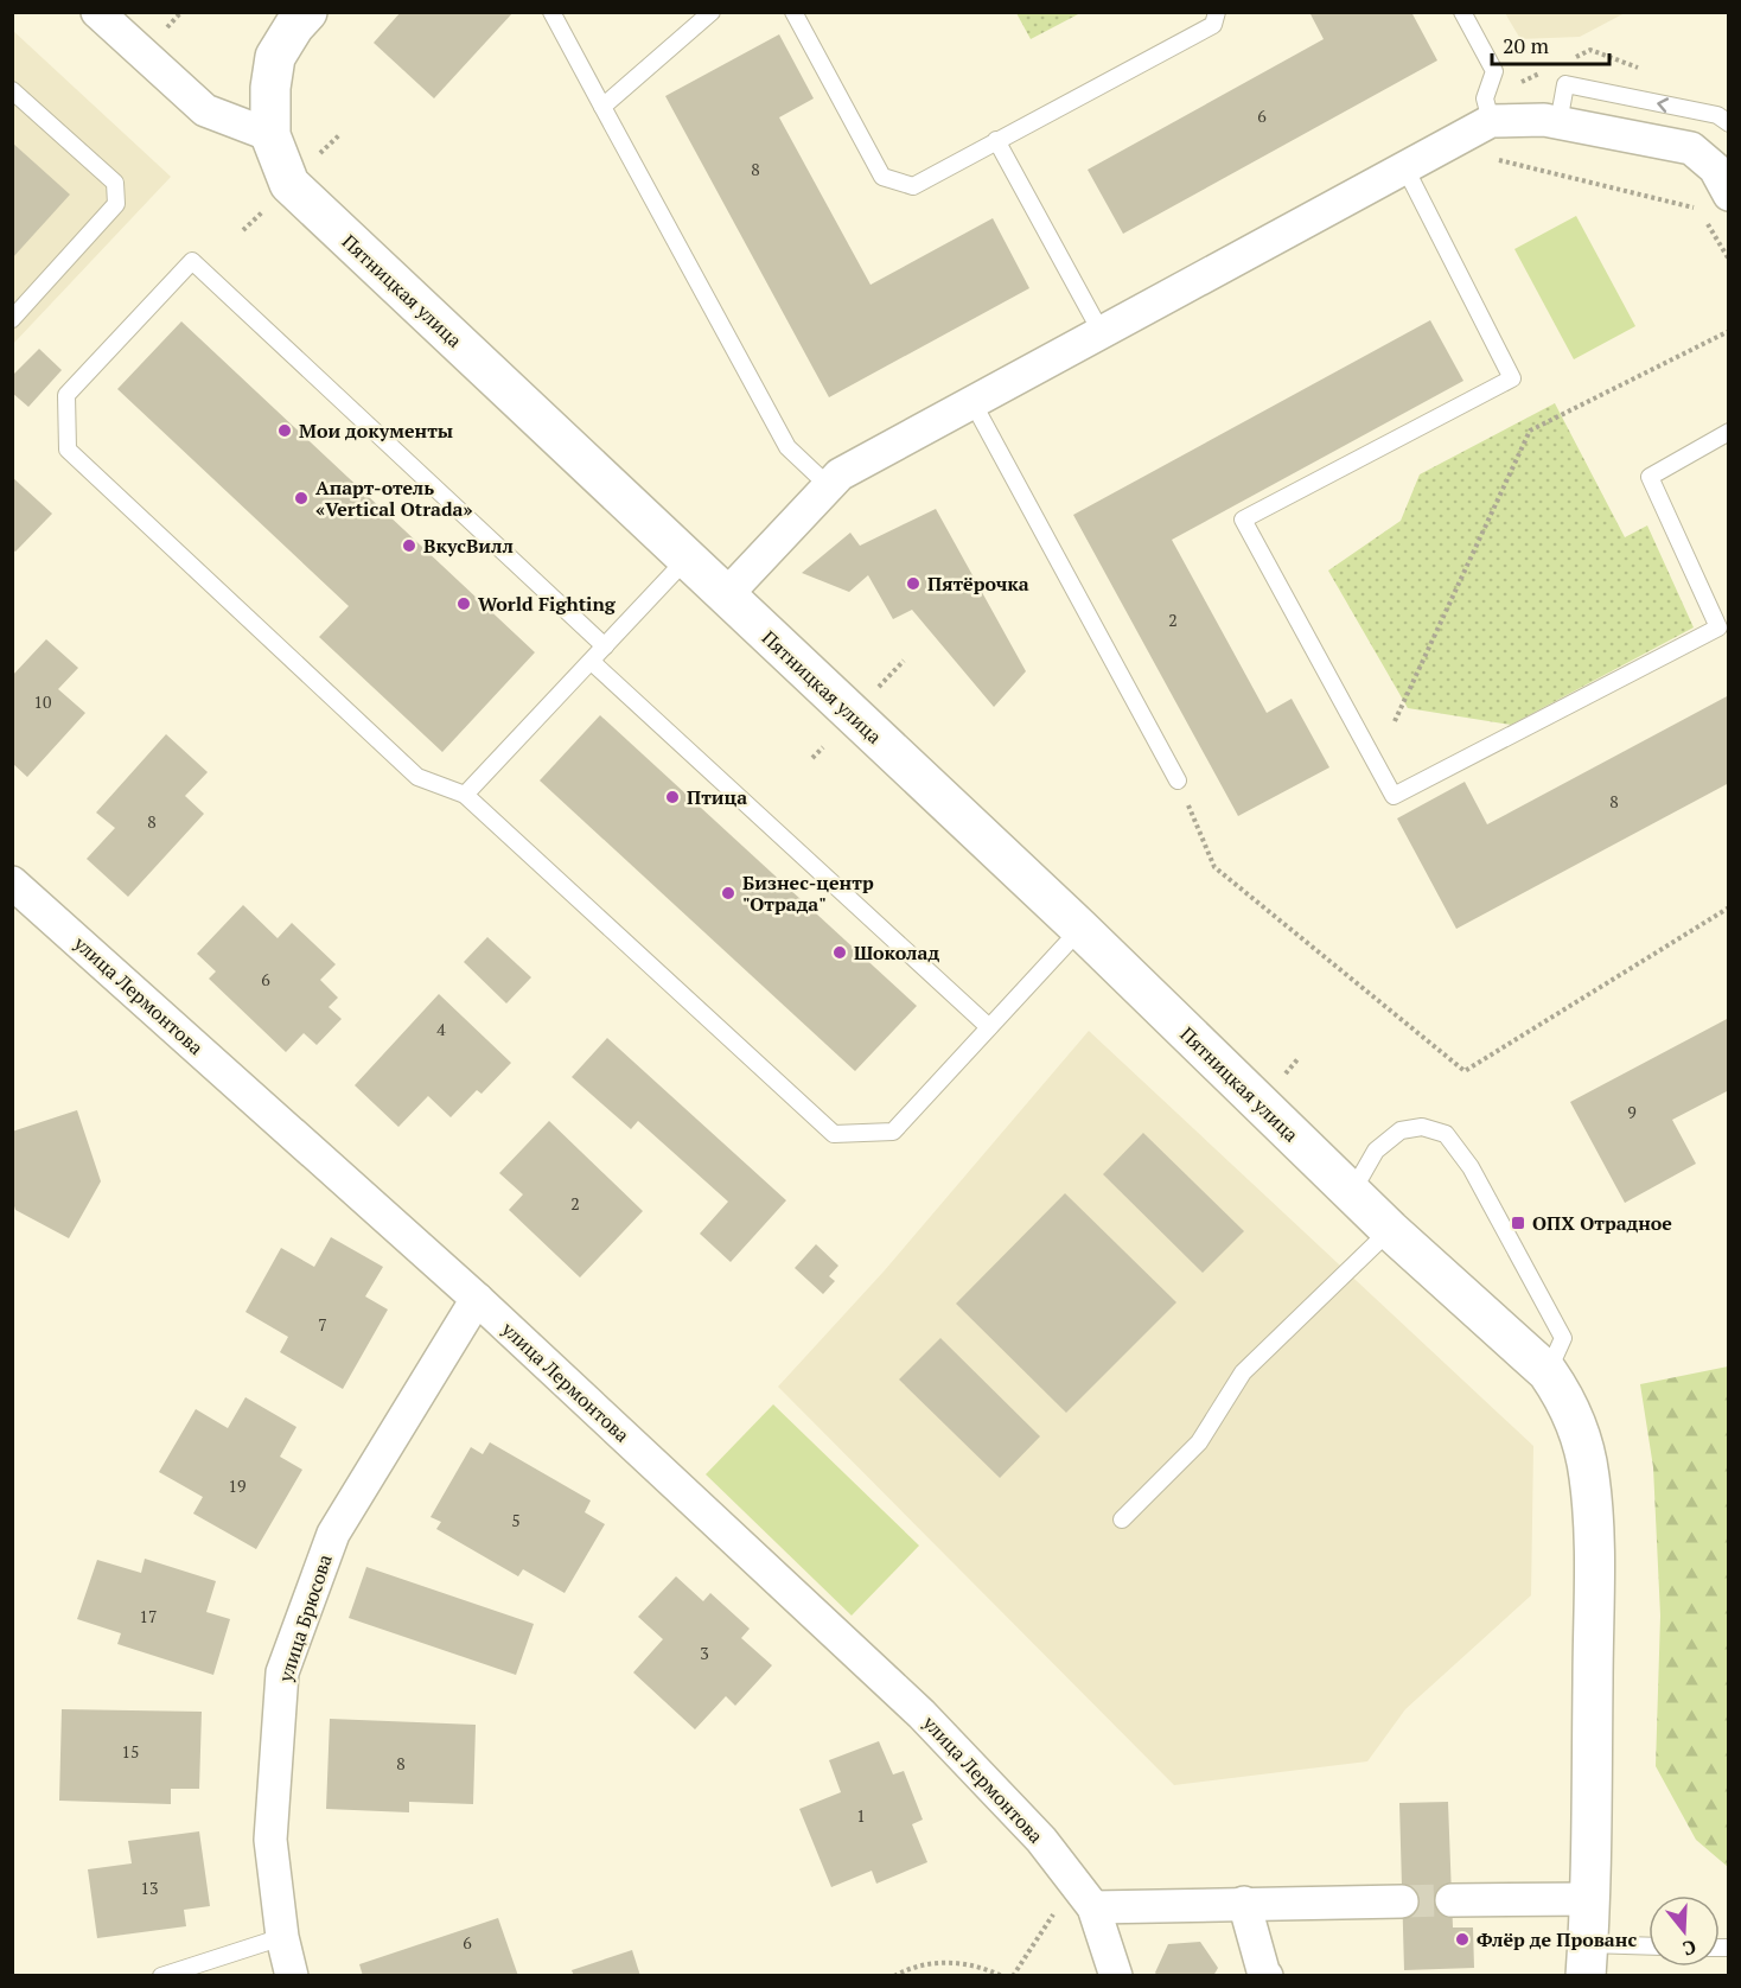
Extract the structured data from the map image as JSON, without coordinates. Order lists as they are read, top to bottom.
{
  "streets": {
    "street": ["Пятницкая улица", "улица Лермонтова", "улица Брюсова"]
  },
  "crossings": [
    ["улица Лермонтова", "улица Брюсова"]
  ],
  "places": {
    "other": [
      "Мои документы",
      "Апарт-отель «Vertical Otrada»",
      "ВкусВилл",
      "Пятёрочка",
      "World Fighting",
      "Птица",
      "Бизнес-центр \"Отрада\"",
      "Шоколад",
      "Флёр де Прованс"
    ],
    "transit": ["ОПХ Отрадное"]
  },
  "house_numbers": [
    "6",
    "8",
    "2",
    "10",
    "8",
    "8",
    "6",
    "4",
    "9",
    "2",
    "7",
    "19",
    "5",
    "17",
    "3",
    "15",
    "8",
    "1",
    "13",
    "6"
  ],
  "scale_bar": "20 m",
  "north": "bottom"
}
